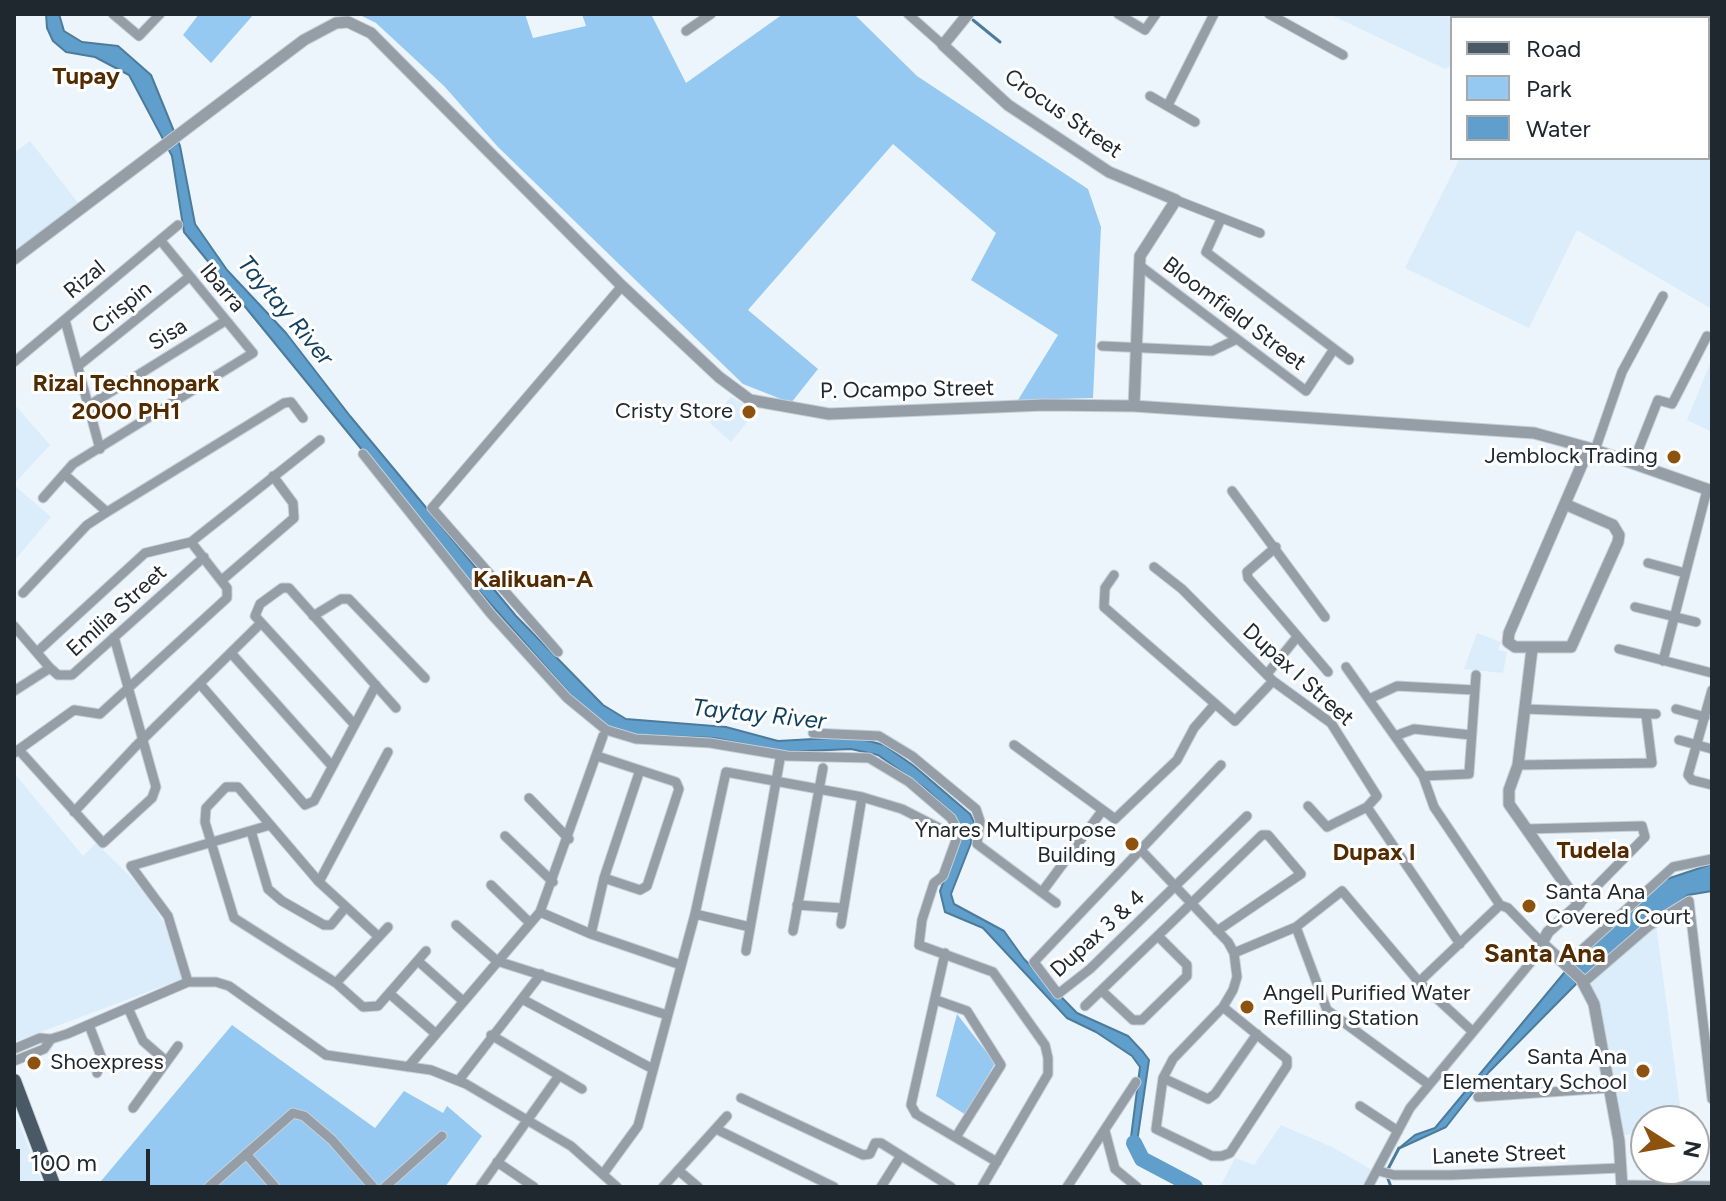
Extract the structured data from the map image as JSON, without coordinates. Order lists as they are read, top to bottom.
{
  "streets": {
    "street": [
      "Crocus Street",
      "Rizal",
      "Ibarra",
      "Crispin",
      "Bloomfield Street",
      "Sisa",
      "P. Ocampo Street",
      "Emilia Street",
      "Dupax I Street",
      "Dupax 3 & 4",
      "Lanete Street"
    ]
  },
  "crossings": [
    ["Rizal", "Ibarra"],
    ["Ibarra", "Crispin"],
    ["Ibarra", "Sisa"]
  ],
  "districts": [
    "Tupay",
    "Rizal Technopark 2000 PH1",
    "Kalikuan-A",
    "Tudela",
    "Dupax I",
    "Santa Ana"
  ],
  "water": ["Taytay River"],
  "places": [
    "Cristy Store",
    "Jemblock Trading",
    "Ynares Multipurpose Building",
    "Santa Ana Covered Court",
    "Angell Purified Water Refilling Station",
    "Shoexpress",
    "Santa Ana Elementary School"
  ],
  "legend": ["Road", "Park", "Water"],
  "scale_bar": "100 m",
  "north": "right"
}
